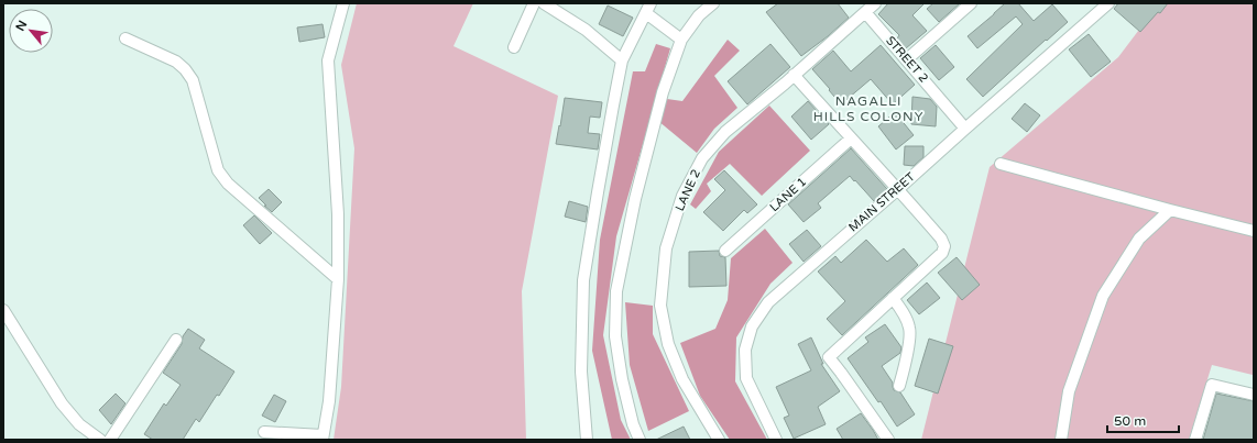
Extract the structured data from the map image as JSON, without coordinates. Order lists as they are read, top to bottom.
{
  "streets": {
    "street": [
      "STREET 2",
      "LANE 2",
      "LANE 1",
      "MAIN STREET"
    ]
  },
  "crossings": [
    ["STREET 2", "LANE 2"],
    ["STREET 2", "MAIN STREET"]
  ],
  "districts": ["NAGALLI HILLS COLONY"],
  "scale_bar": "50 m",
  "north": "top left"
}
